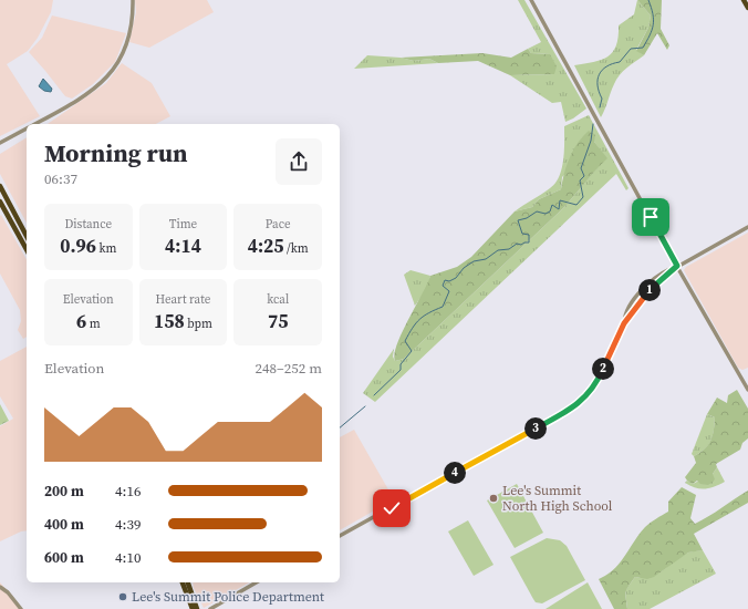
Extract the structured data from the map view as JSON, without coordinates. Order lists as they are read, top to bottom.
{
  "places": ["Lee's Summit North High School", "Lee's Summit Police Department"],
  "page": {
    "heading": ["Morning run", "06:37"],
    "stats": [
      ["Distance", "0.96 km"],
      ["Time", "4:14"],
      ["Pace", "4:25 /km"],
      ["Elevation", "6 m"],
      ["Heart rate", "158 bpm"],
      ["kcal", "75"]
    ],
    "pins": [
      "1",
      "2",
      "3",
      "4"
    ],
    "chart": ["Elevation", "248–252 m"],
    "list": [
      {
        "name": "200 m",
        "note": "4:16"
      },
      {
        "name": "400 m",
        "note": "4:39"
      },
      {
        "name": "600 m",
        "note": "4:10"
      }
    ]
  }
}
